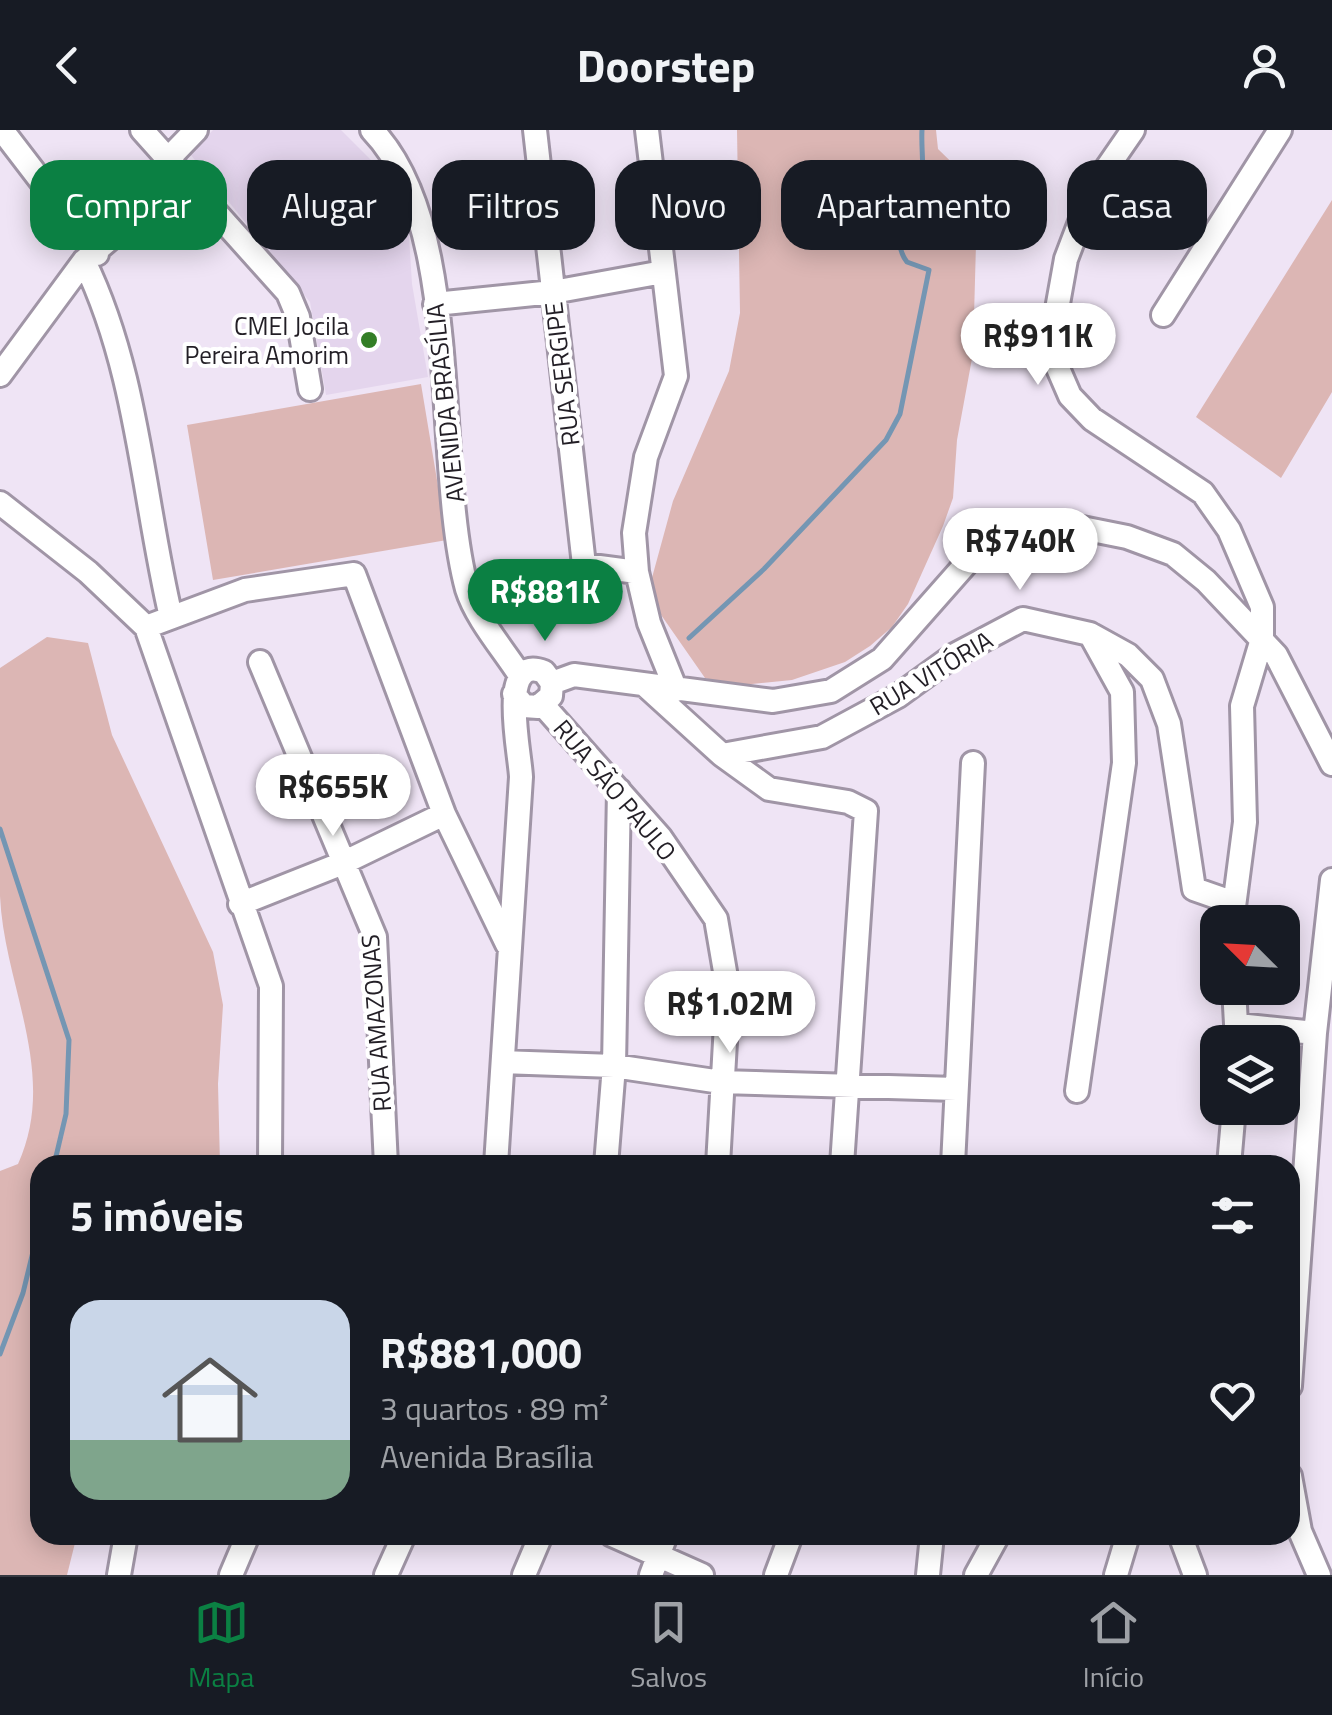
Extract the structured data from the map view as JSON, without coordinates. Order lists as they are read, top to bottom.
{
  "streets": {
    "street": [
      "RUA SERGIPE",
      "AVENIDA BRASÍLIA",
      "RUA VITÓRIA",
      "RUA SÃO PAULO",
      "RUA AMAZONAS"
    ]
  },
  "crossings": [
    ["AVENIDA BRASÍLIA", "RUA SÃO PAULO"]
  ],
  "places": ["CMEI Jocila Pereira Amorim"],
  "north": "top left",
  "page": {
    "header": "Doorstep",
    "chip": [
      "Comprar",
      "Alugar",
      "Filtros",
      "Novo",
      "Apartamento",
      "Casa"
    ],
    "price": [
      "R$911K",
      "R$740K",
      "R$881K",
      "R$655K",
      "R$1.02M"
    ],
    "heading": "5 imóveis",
    "list": [
      {
        "name": "R$881,000",
        "note": "3 quartos · 89 m² · Avenida Brasília"
      }
    ],
    "tabs": ["Mapa", "Salvos", "Início"]
  }
}
